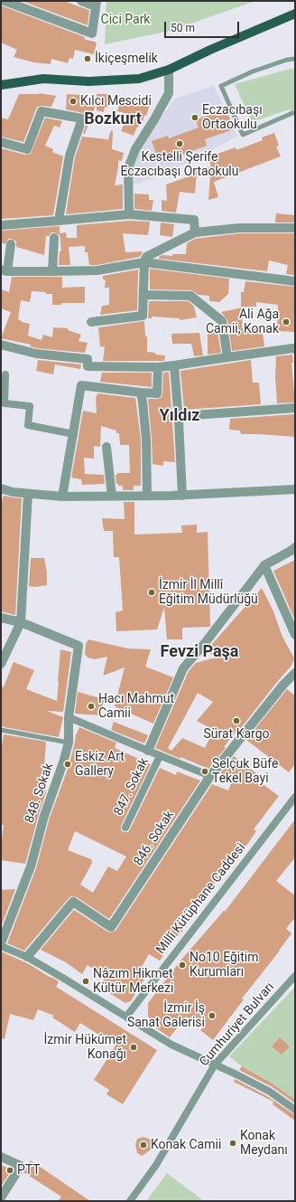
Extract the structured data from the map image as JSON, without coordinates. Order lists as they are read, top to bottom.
{
  "streets": {
    "street": [
      "847. Sokak",
      "848. Sokak",
      "846. Sokak",
      "Millî Kütüphane Caddesi",
      "Cumhuriyet Bulvarı"
    ]
  },
  "districts": ["Bozkurt", "Yıldız", "Fevzi Paşa"],
  "parks": ["Cici Park"],
  "places": [
    "İkiçeşmelik",
    "Kılcı Mescidi",
    "Eczacıbaşı Ortaokulu",
    "Kestelli Şerife Eczacıbaşı Ortaokulu",
    "Ali Ağa Camii, Konak",
    "İzmir İl Millî Eğitim Müdürlüğü",
    "Hacı Mahmut Camii",
    "Sürat Kargo",
    "Eskiz Art Gallery",
    "Selçuk Büfe Tekel Bayi",
    "No10 Eğitim Kurumları",
    "Nâzım Hikmet Kültür Merkezi",
    "İzmir İş Sanat Galerisi",
    "İzmir Hükûmet Konağı",
    "Konak Meydanı",
    "Konak Camii",
    "PTT"
  ],
  "scale_bar": "50 m"
}
